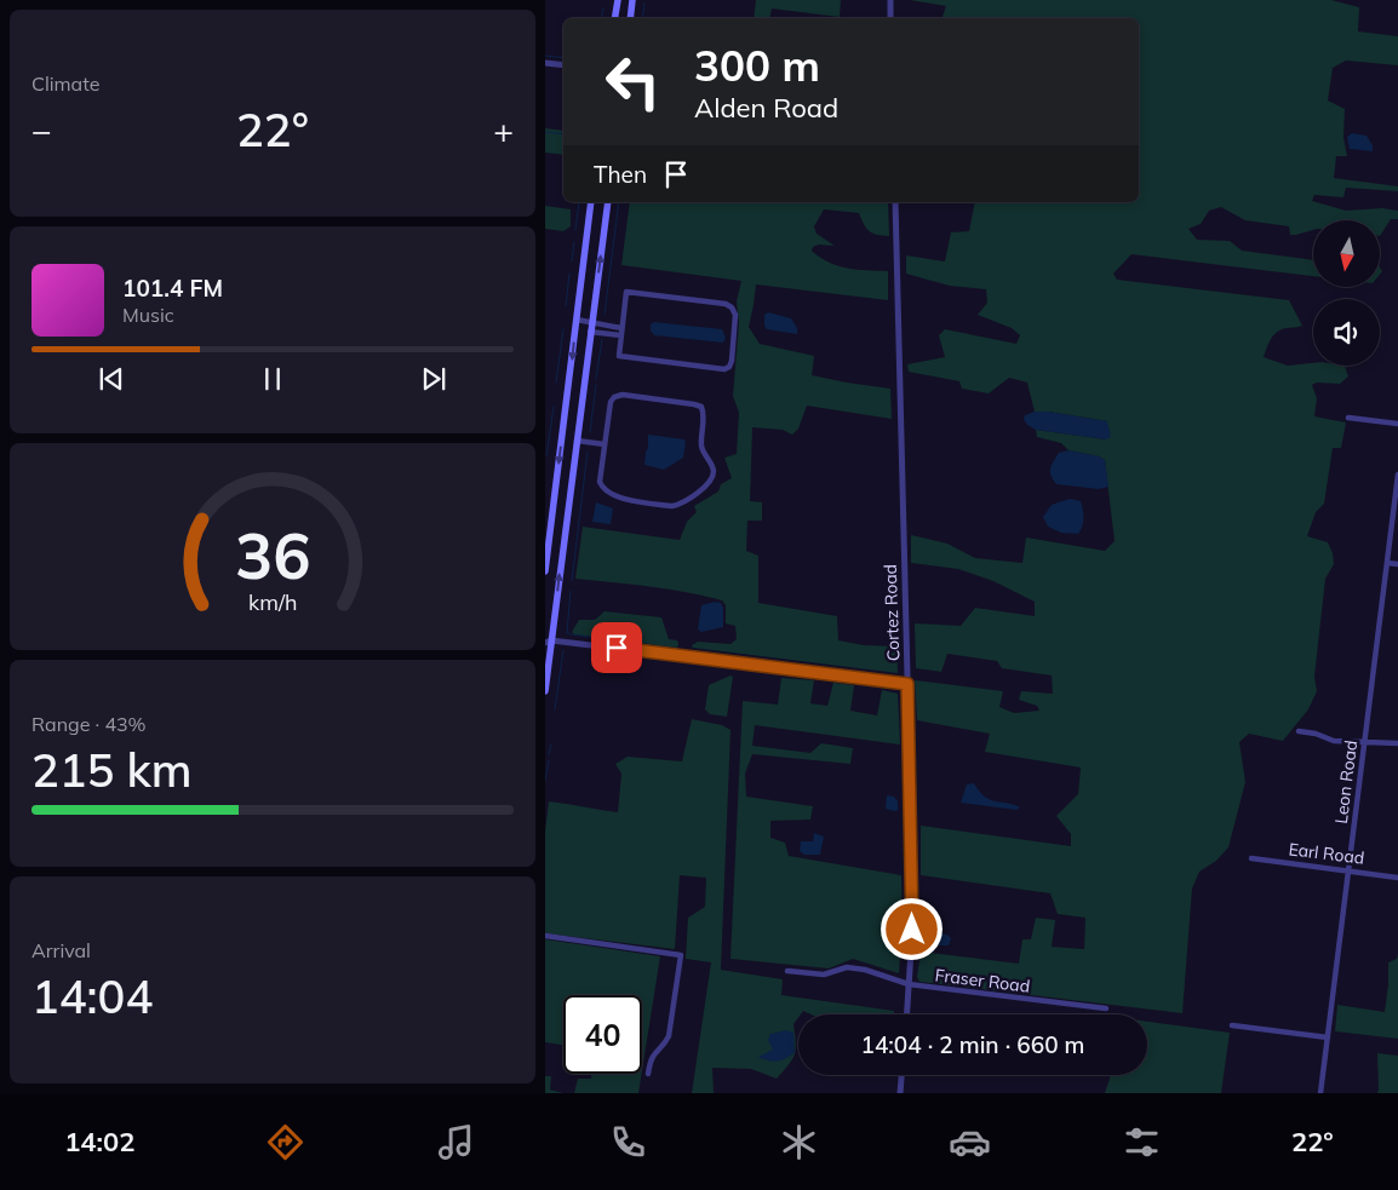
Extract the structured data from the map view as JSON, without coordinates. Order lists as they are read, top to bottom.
{
  "streets": {
    "street": [
      "Cortez Road",
      "Leon Road",
      "Earl Road",
      "Fraser Road"
    ]
  },
  "crossings": [
    ["Cortez Road", "Fraser Road"],
    ["Leon Road", "Earl Road"]
  ],
  "north": "bottom",
  "page": {
    "tile": [
      "Climate",
      ["Range · 43%", "215 km"],
      ["Arrival", "14:04"]
    ],
    "turn": ["300 m", "Alden Road"],
    "heat": ["−", "22°", "+"],
    "then": "Then",
    "song": ["101.4 FM", "Music"],
    "limit": "40",
    "trip": "14:04 · 2 min · 660 m",
    "tabs": ["14:02", "22°"],
    "gauge": ["36", "km/h"]
  }
}
